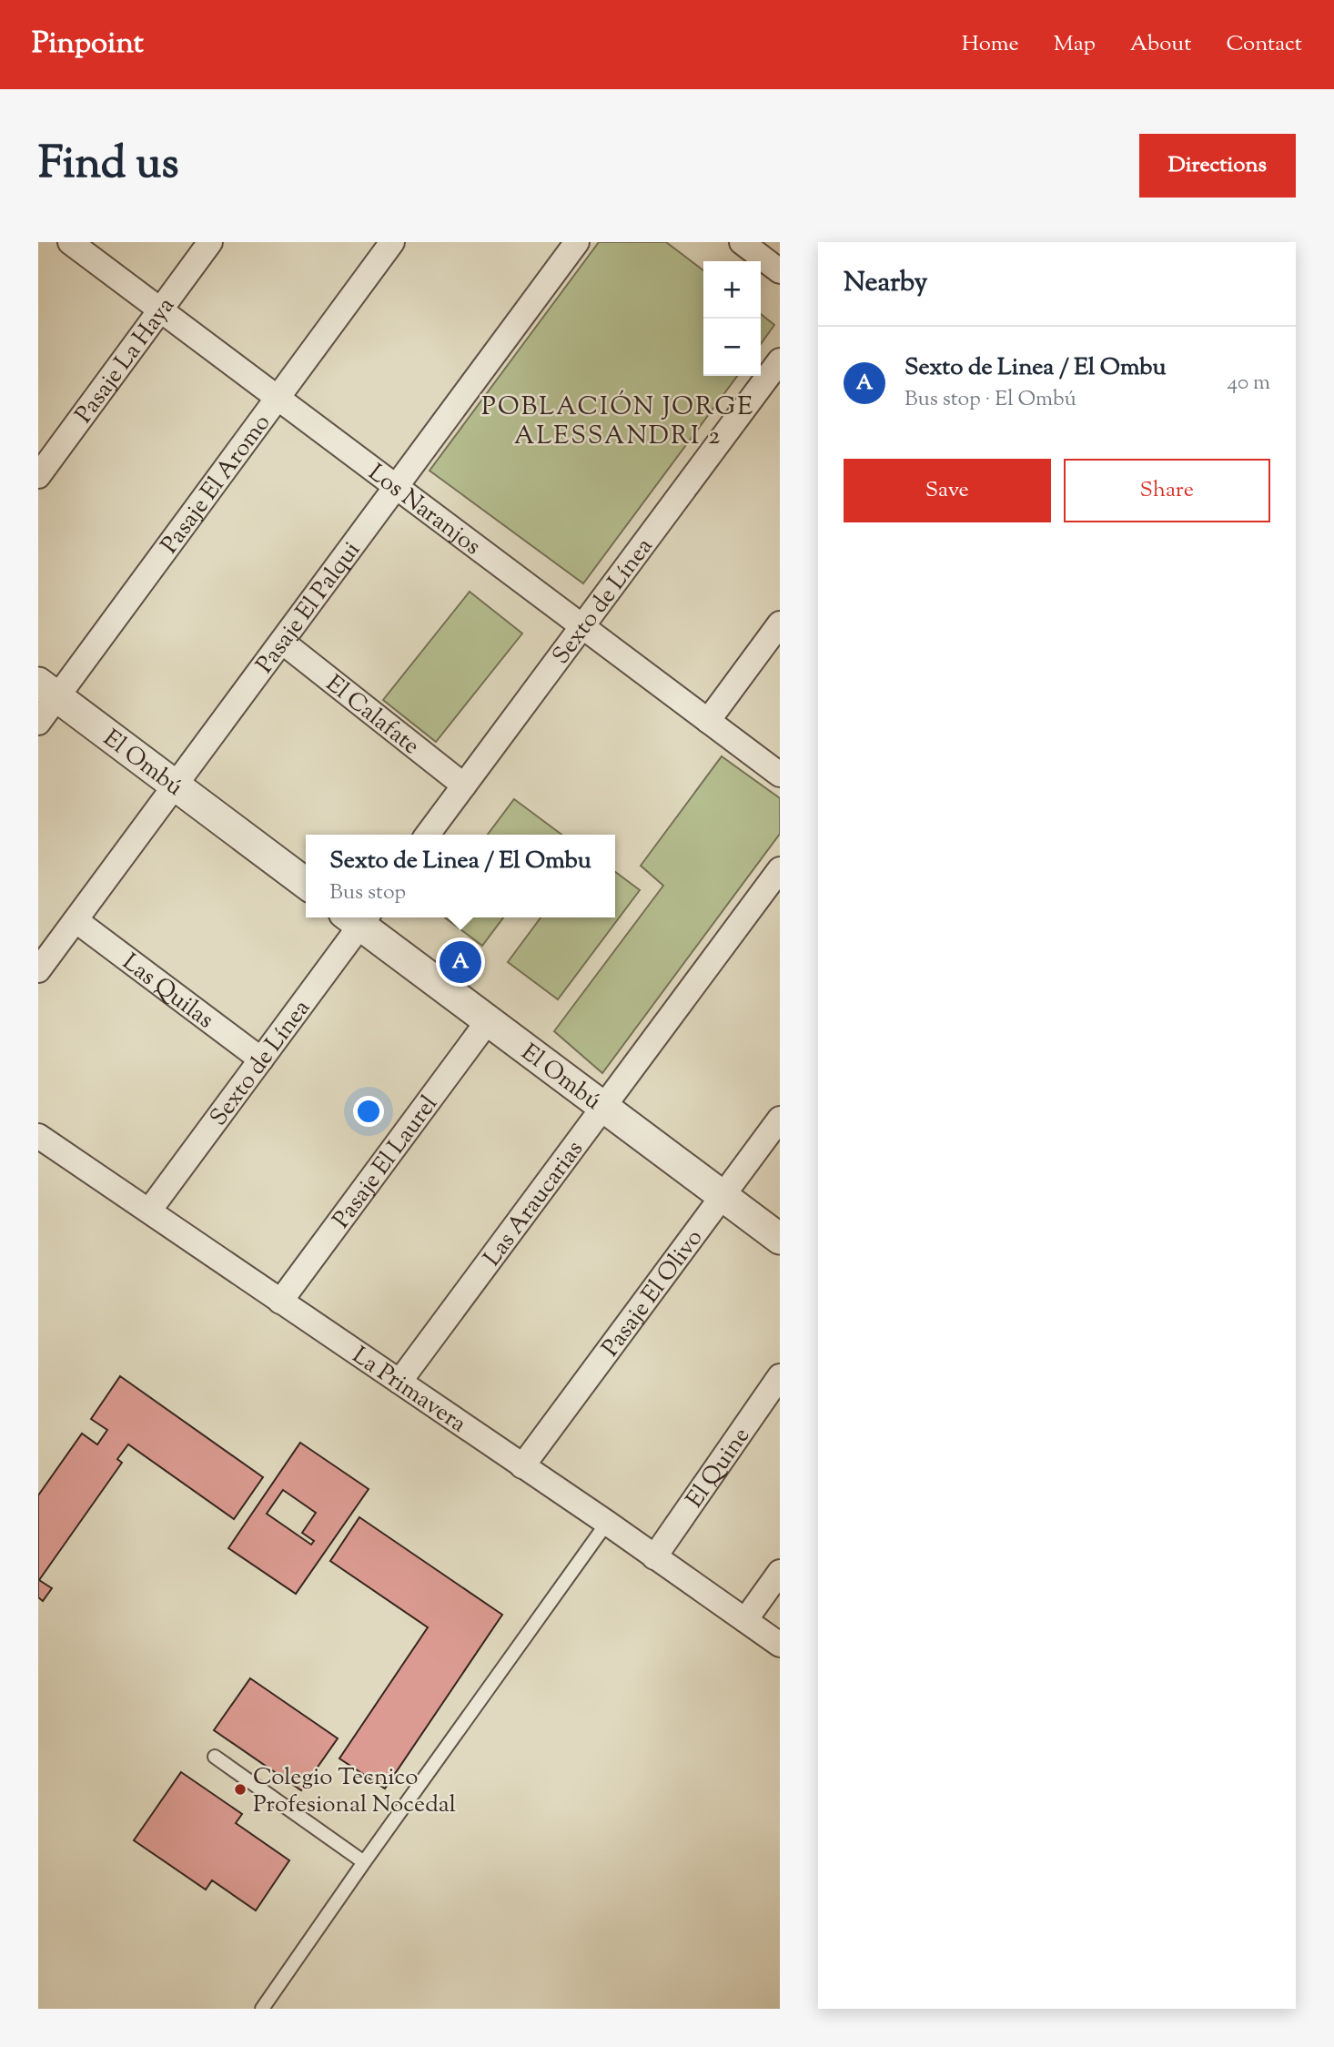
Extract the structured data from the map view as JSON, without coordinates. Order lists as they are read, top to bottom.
{
  "streets": {
    "street": [
      "Pasaje La Haya",
      "Pasaje El Aromo",
      "Los Naranjos",
      "Sexto de Línea",
      "Pasaje El Palqui",
      "El Calafate",
      "El Ombú",
      "Las Quilas",
      "Pasaje El Laurel",
      "Las Araucarias",
      "Pasaje El Olivo",
      "La Primavera",
      "El Quine"
    ]
  },
  "crossings": [
    ["Pasaje La Haya", "Los Naranjos"],
    ["Pasaje El Aromo", "Los Naranjos"],
    ["Pasaje El Aromo", "El Ombú"],
    ["Los Naranjos", "Sexto de Línea"],
    ["Los Naranjos", "Pasaje El Palqui"],
    ["Sexto de Línea", "El Calafate"],
    ["Sexto de Línea", "Las Quilas"],
    ["Sexto de Línea", "La Primavera"],
    ["Pasaje El Palqui", "El Calafate"],
    ["Pasaje El Palqui", "El Ombú"],
    ["Pasaje El Palqui", "Las Quilas"],
    ["El Ombú", "Pasaje El Laurel"],
    ["El Ombú", "Las Araucarias"],
    ["El Ombú", "Pasaje El Olivo"],
    ["Pasaje El Laurel", "La Primavera"],
    ["Las Araucarias", "La Primavera"],
    ["Pasaje El Olivo", "La Primavera"],
    ["La Primavera", "El Quine"]
  ],
  "districts": ["POBLACIÓN JORGE ALESSANDRI 2"],
  "places": ["Colegio Tecnico Profesional Nocedal"],
  "page": {
    "header": "Pinpoint",
    "nav": [
      "Home",
      "Map",
      "About",
      "Contact"
    ],
    "title": "Find us",
    "buttons": [
      "Directions",
      ["Save", "Share"]
    ],
    "heading": "Nearby",
    "map_buttons": ["+", "−"],
    "list": [
      {
        "mark": "A",
        "name": "Sexto de Linea / El Ombu",
        "note": "Bus stop · El Ombú",
        "value": "40 m"
      }
    ],
    "popup": ["Sexto de Linea / El Ombu", "Bus stop"],
    "pins": "A"
  }
}
